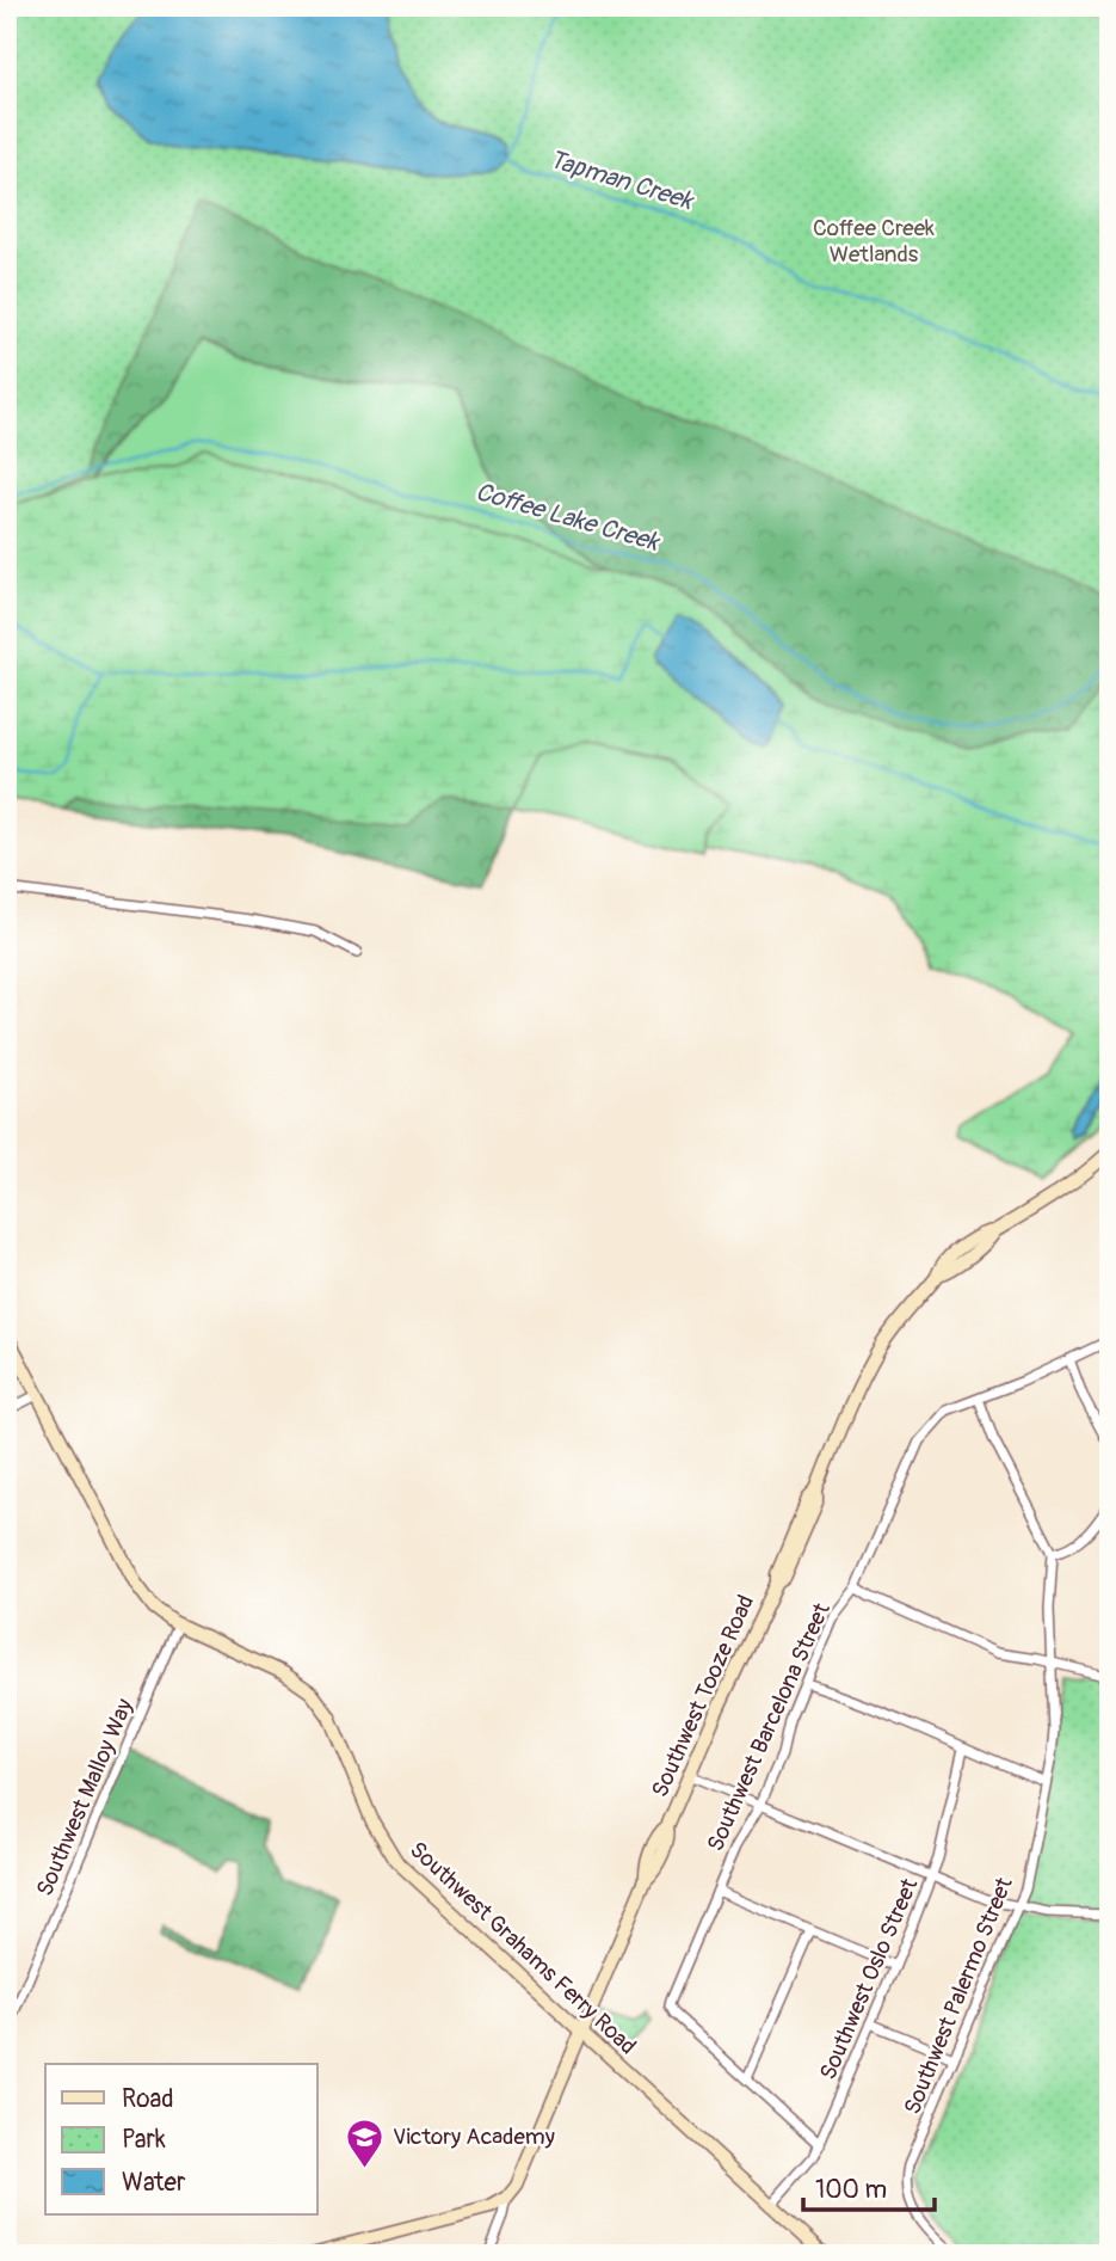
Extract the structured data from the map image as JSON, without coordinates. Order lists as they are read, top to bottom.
{
  "streets": {
    "main road": ["Southwest Tooze Road", "Southwest Grahams Ferry Road"],
    "street": [
      "Southwest Barcelona Street",
      "Southwest Malloy Way",
      "Southwest Oslo Street",
      "Southwest Palermo Street"
    ]
  },
  "crossings": [
    ["Southwest Tooze Road", "Southwest Grahams Ferry Road"],
    ["Southwest Malloy Way", "Southwest Grahams Ferry Road"],
    ["Southwest Grahams Ferry Road", "Southwest Oslo Street"]
  ],
  "water": ["Tapman Creek", "Coffee Lake Creek"],
  "parks": ["Coffee Creek Wetlands"],
  "places": {
    "school or university": ["Victory Academy"]
  },
  "legend": ["Road", "Park", "Water"],
  "scale_bar": "100 m"
}
